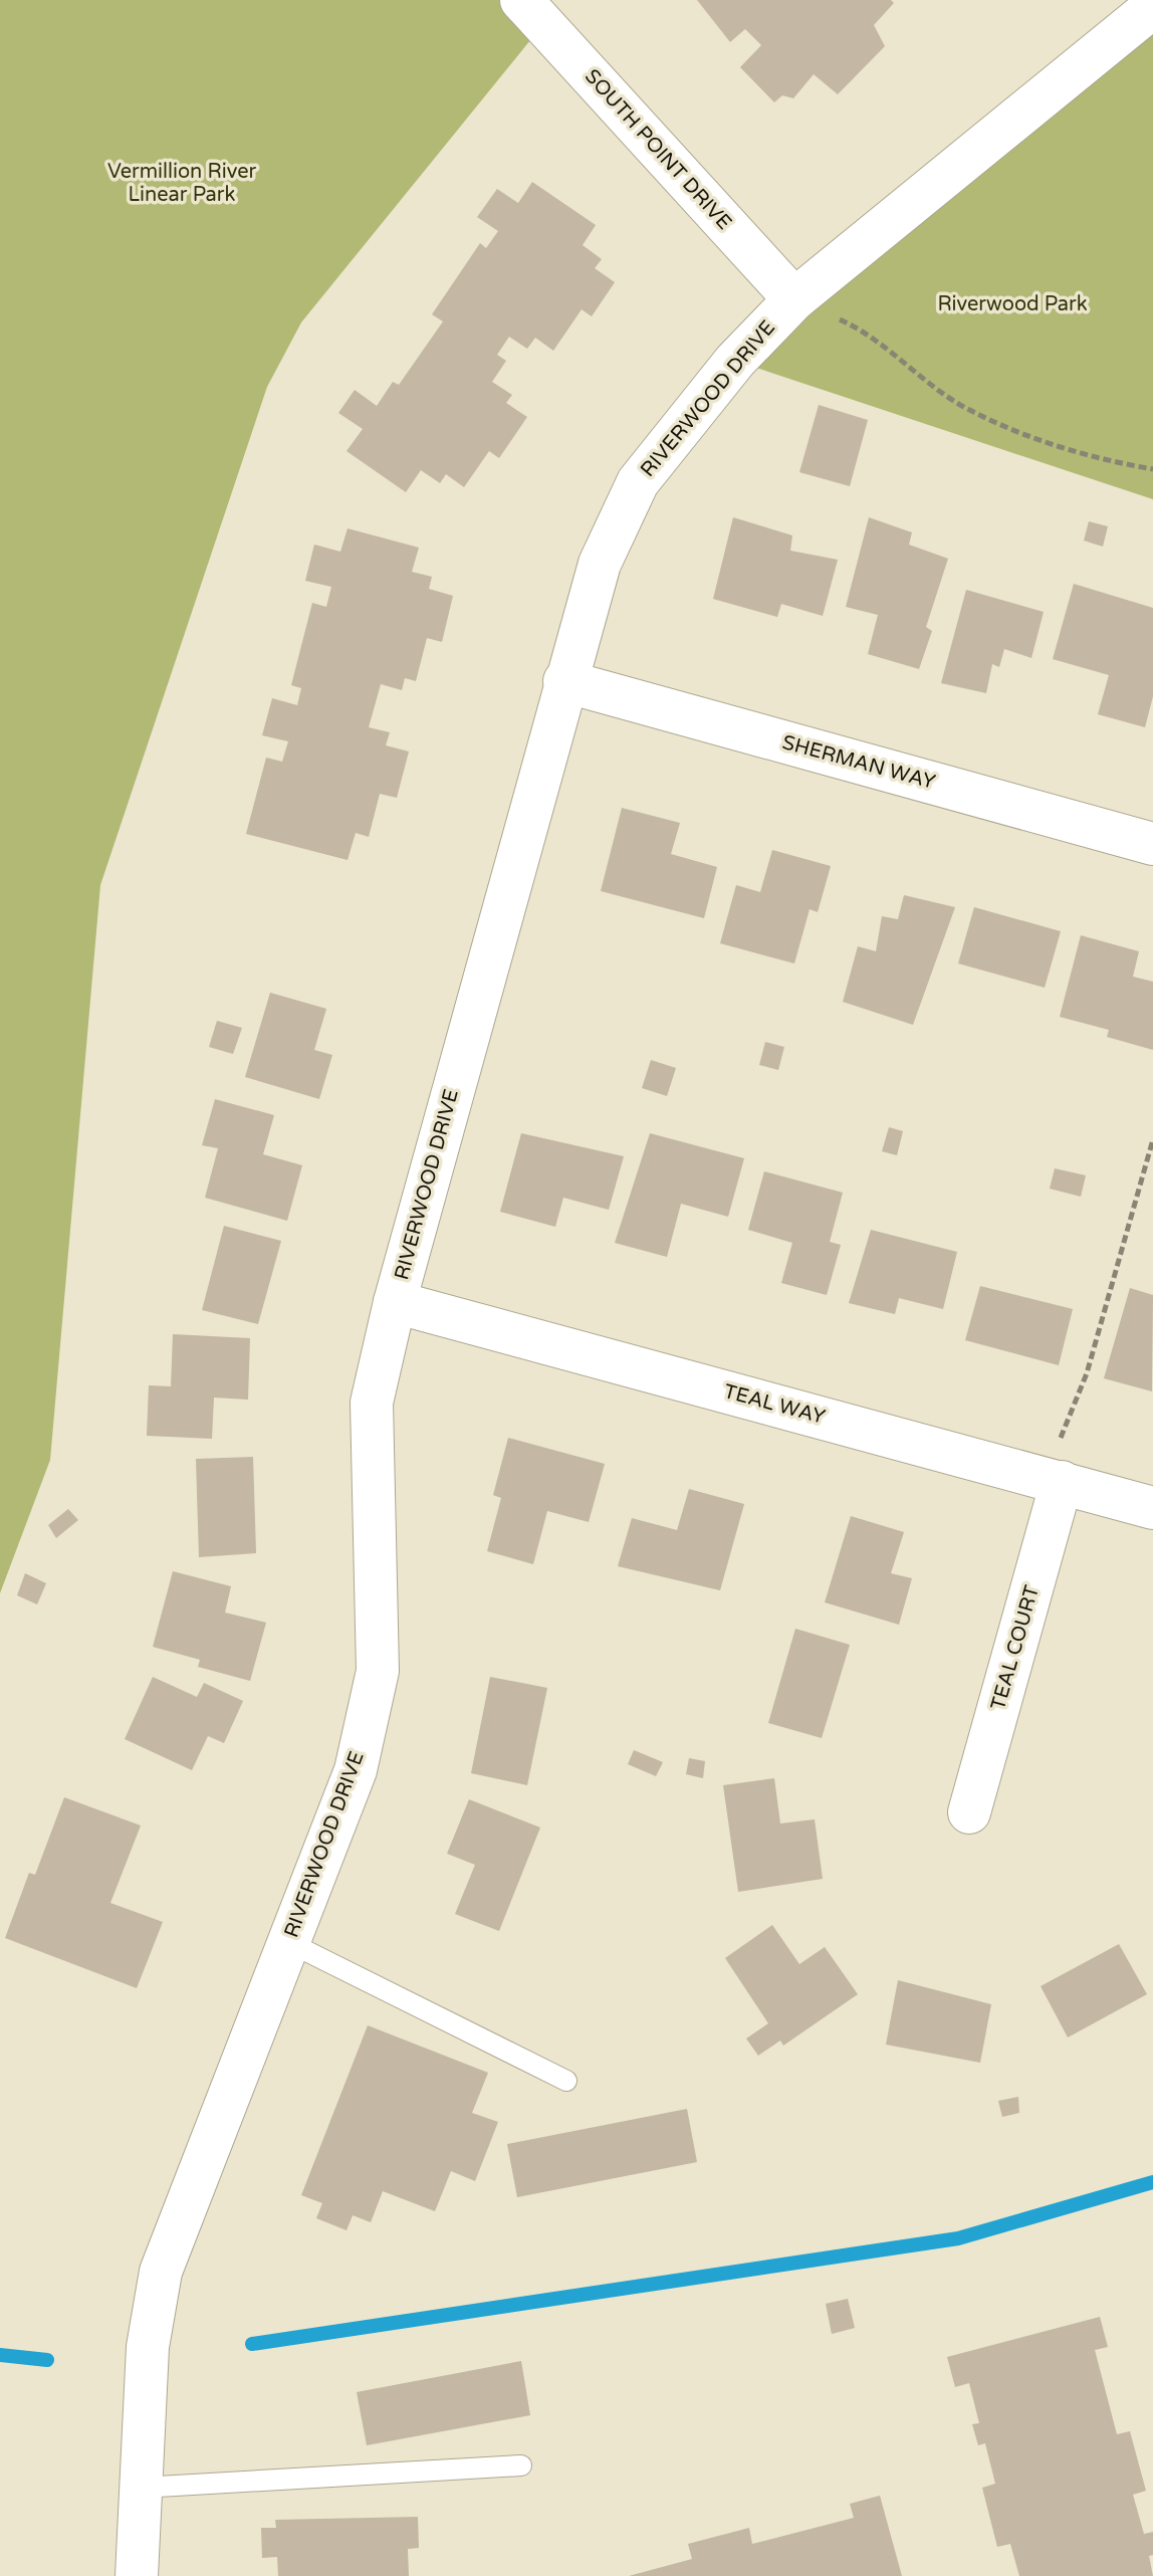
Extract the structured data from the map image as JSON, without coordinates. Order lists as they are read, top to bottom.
{
  "streets": {
    "street": [
      "SOUTH POINT DRIVE",
      "RIVERWOOD DRIVE",
      "SHERMAN WAY",
      "TEAL WAY",
      "TEAL COURT"
    ]
  },
  "crossings": [
    ["SOUTH POINT DRIVE", "RIVERWOOD DRIVE"],
    ["RIVERWOOD DRIVE", "SHERMAN WAY"],
    ["RIVERWOOD DRIVE", "TEAL WAY"],
    ["TEAL WAY", "TEAL COURT"]
  ],
  "parks": ["Vermillion River Linear Park", "Riverwood Park"]
}
